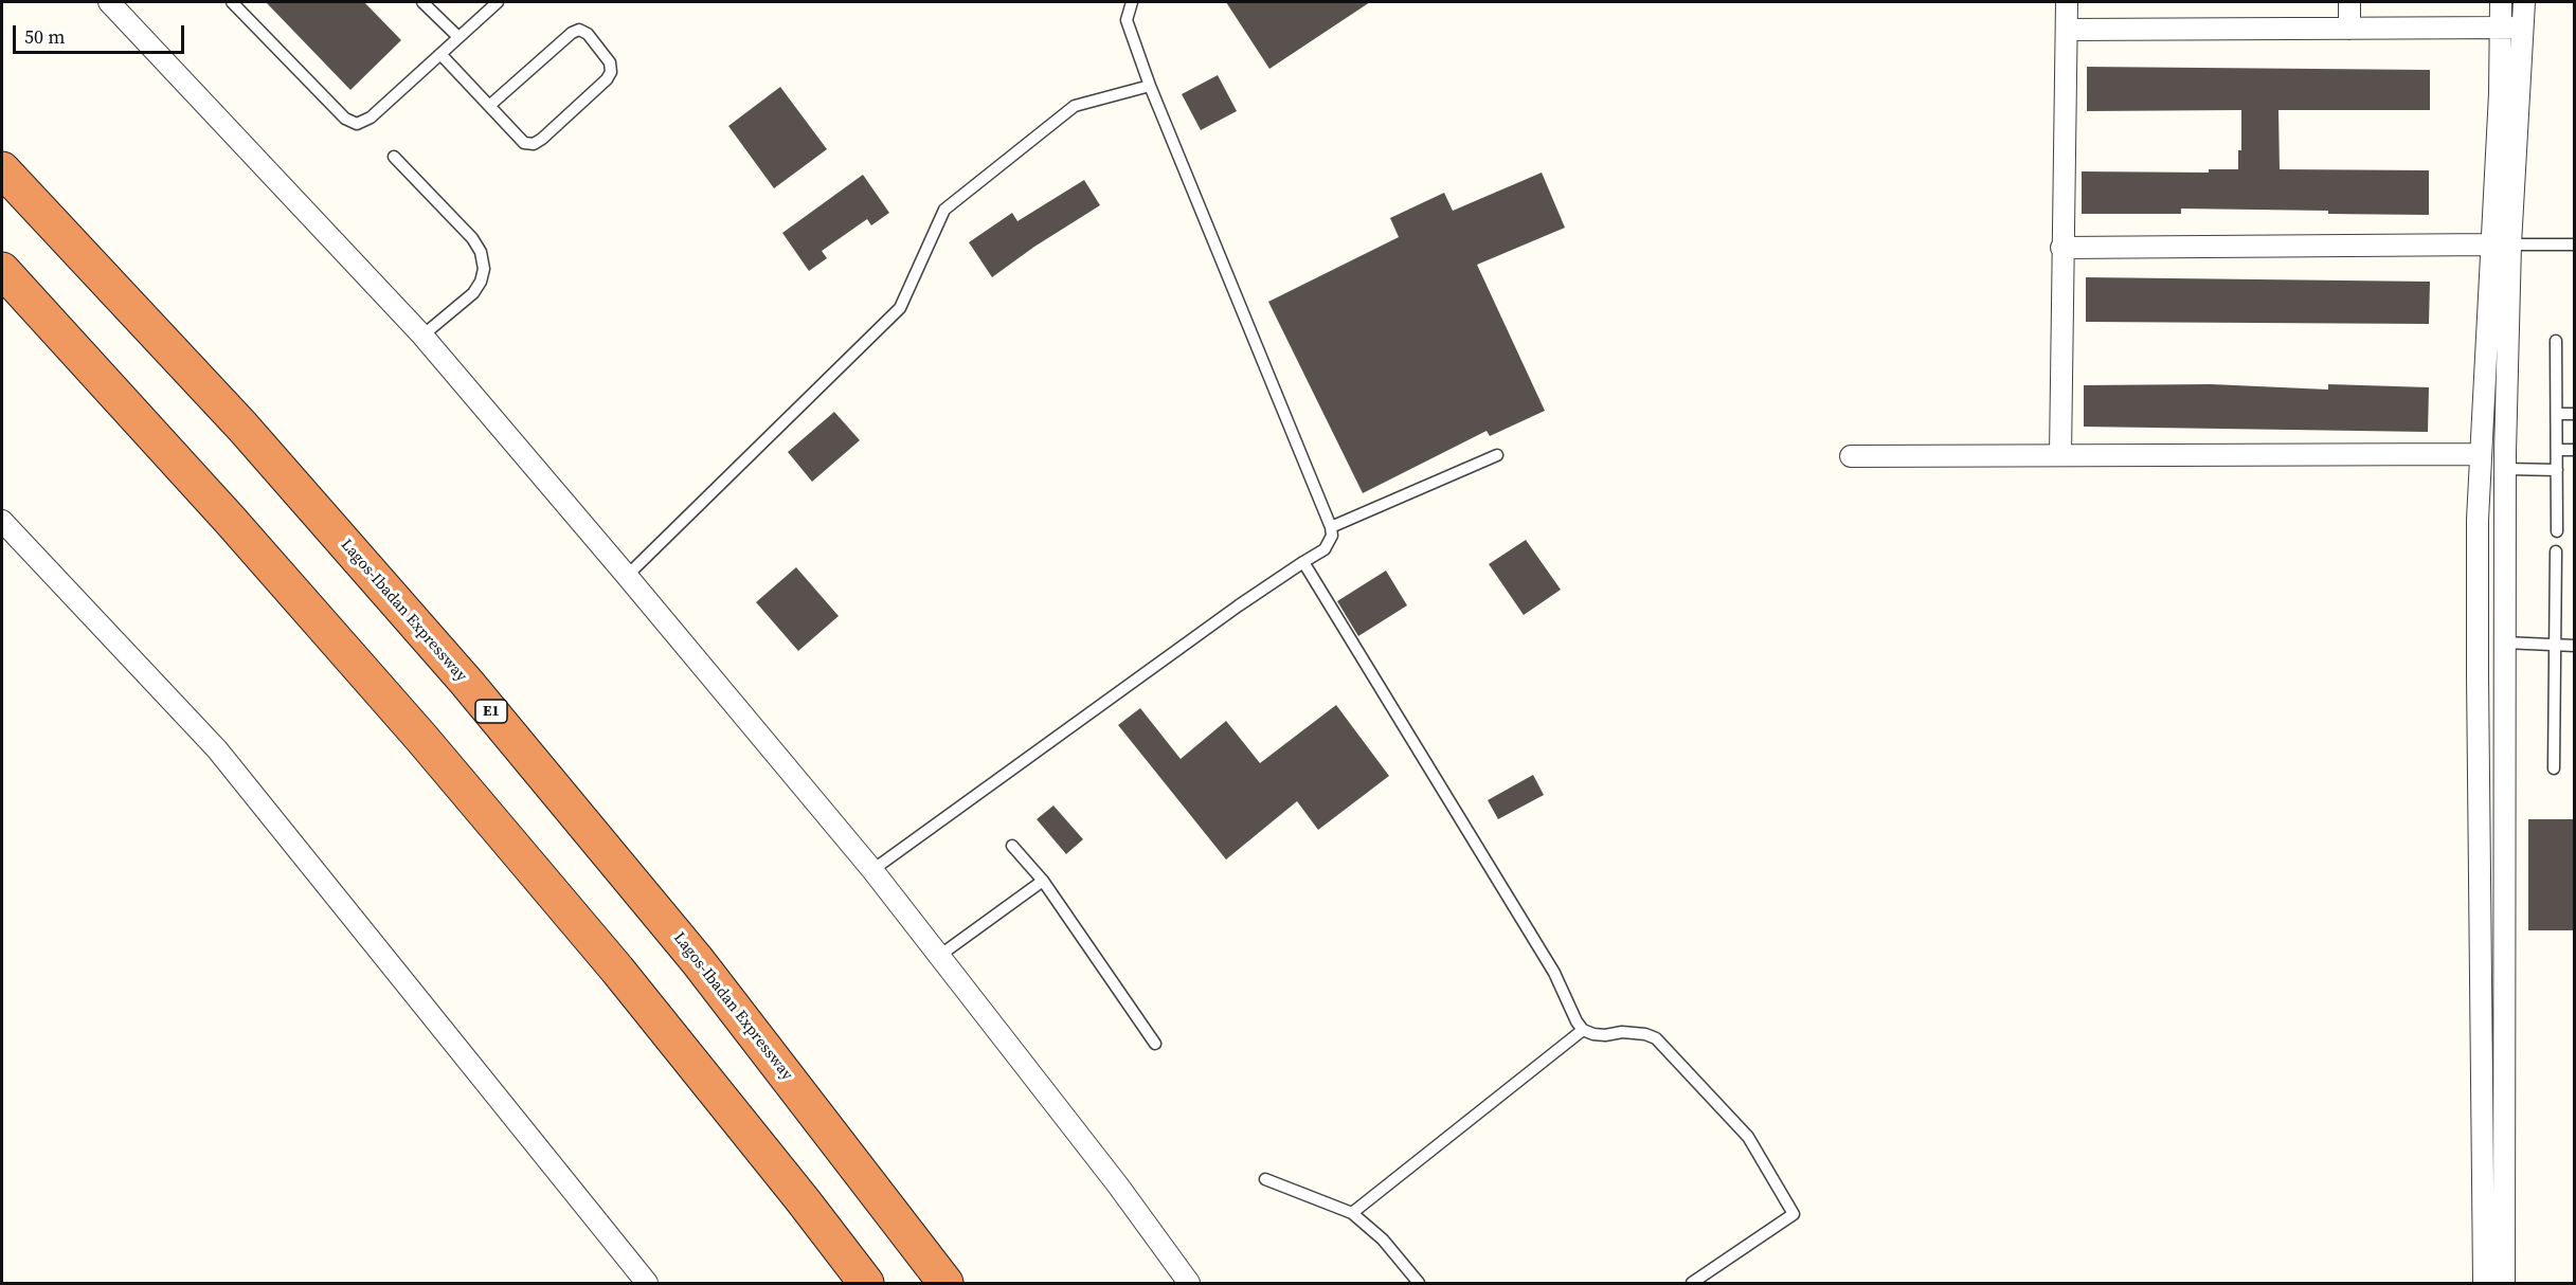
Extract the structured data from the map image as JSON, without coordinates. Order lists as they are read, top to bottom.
{
  "streets": {
    "highway": ["Lagos-Ibadan Expressway", "E1"]
  },
  "scale_bar": "50 m"
}
